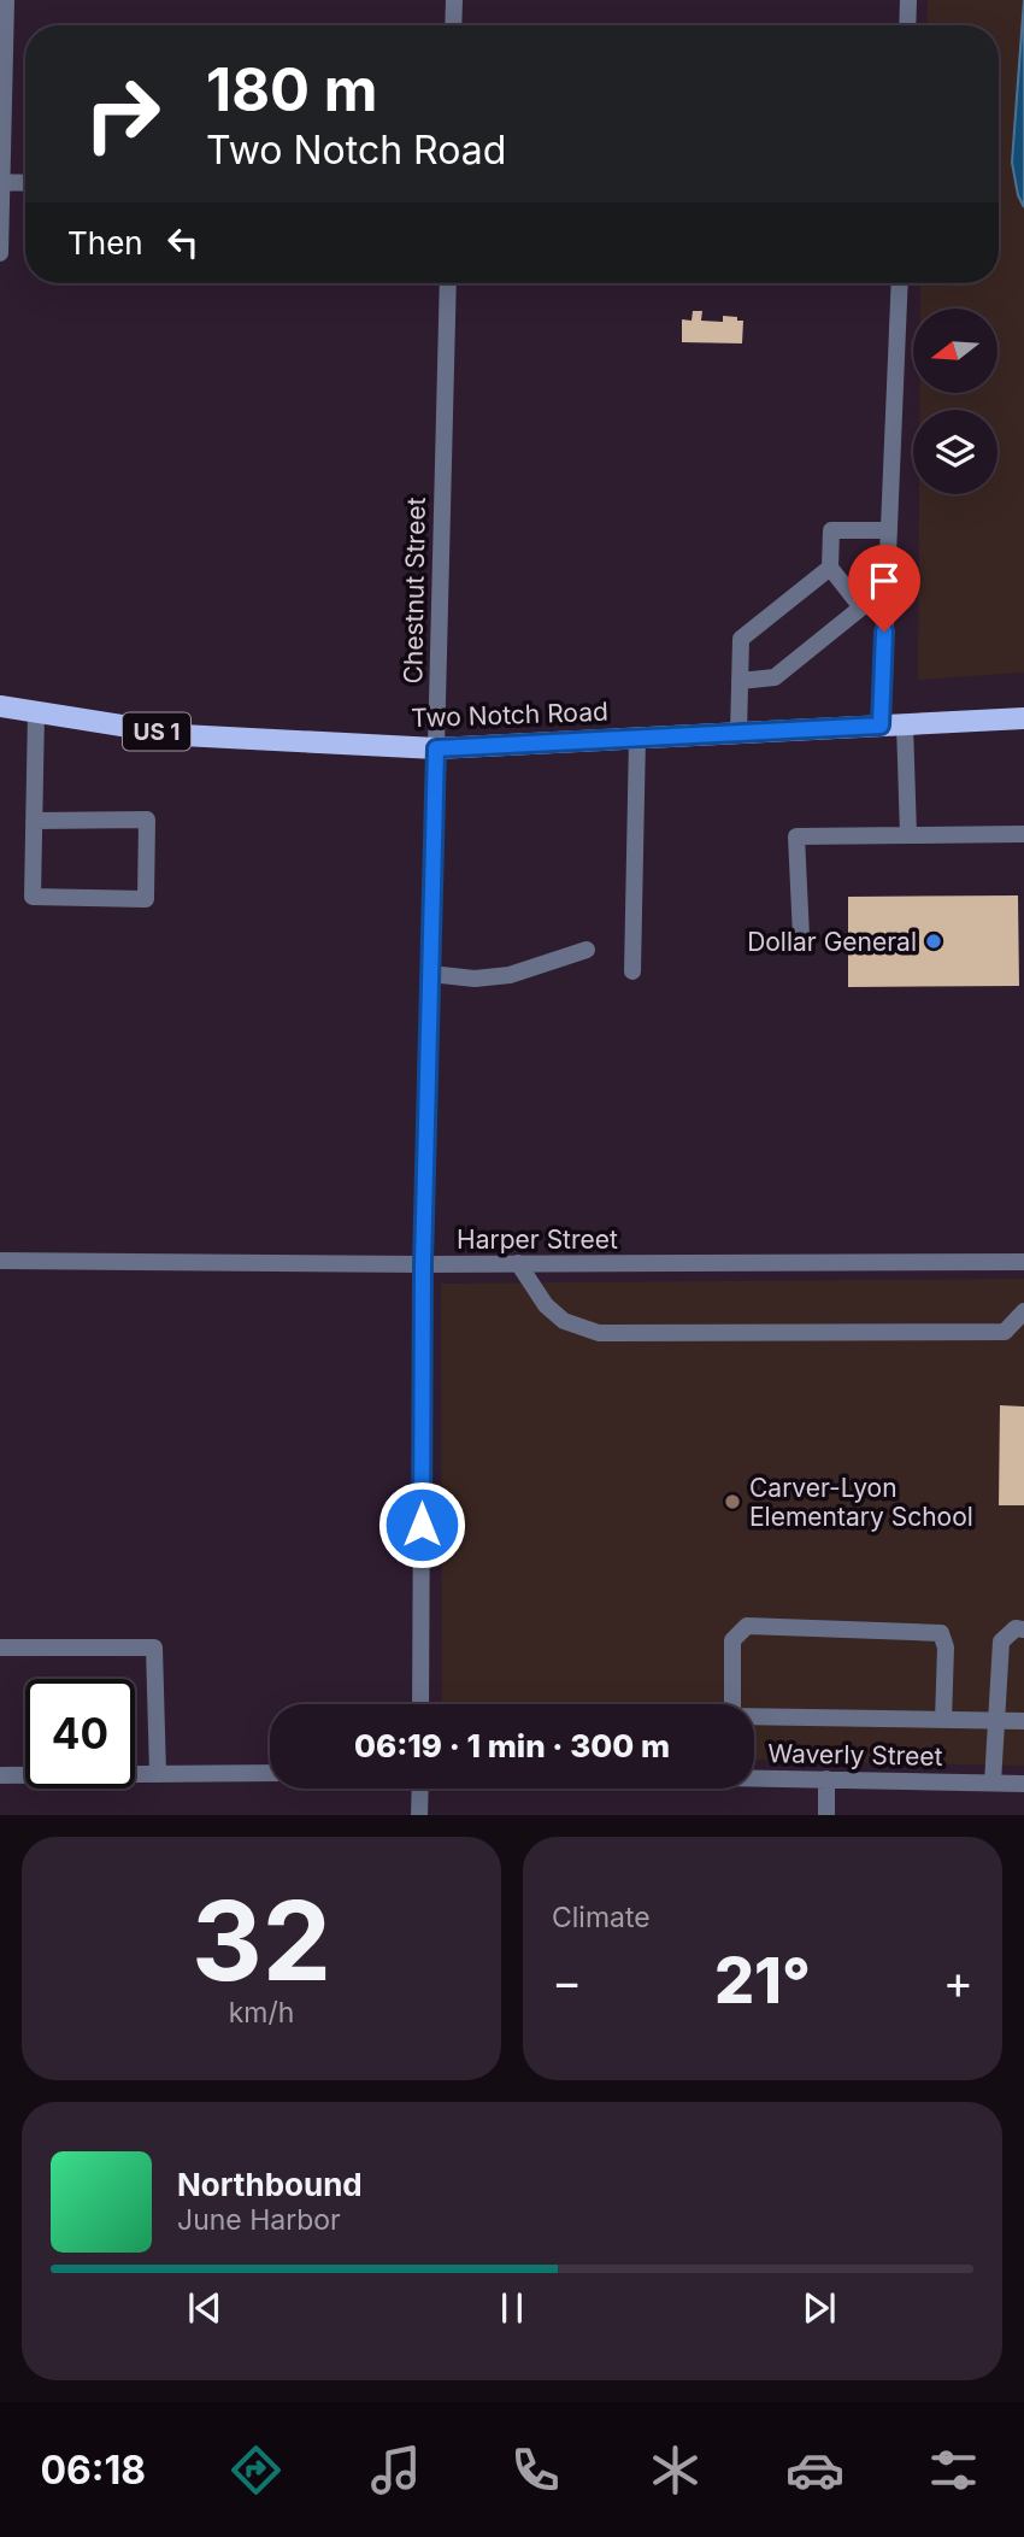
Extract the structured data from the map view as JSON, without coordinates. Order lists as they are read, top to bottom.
{
  "streets": {
    "main road": ["Two Notch Road", "US 1"],
    "street": ["Chestnut Street", "Harper Street", "Waverly Street"]
  },
  "crossings": [
    ["Chestnut Street", "Two Notch Road"],
    ["Chestnut Street", "Harper Street"]
  ],
  "places": ["Dollar General", "Carver-Lyon Elementary School"],
  "north": "left",
  "page": {
    "turn": ["180 m", "Two Notch Road"],
    "then": "Then",
    "limit": "40",
    "trip": "06:19 · 1 min · 300 m",
    "tile": [
      ["32", "km/h"],
      "Climate"
    ],
    "heat": ["−", "21°", "+"],
    "song": ["Northbound", "June Harbor"],
    "tabs": "06:18"
  }
}
